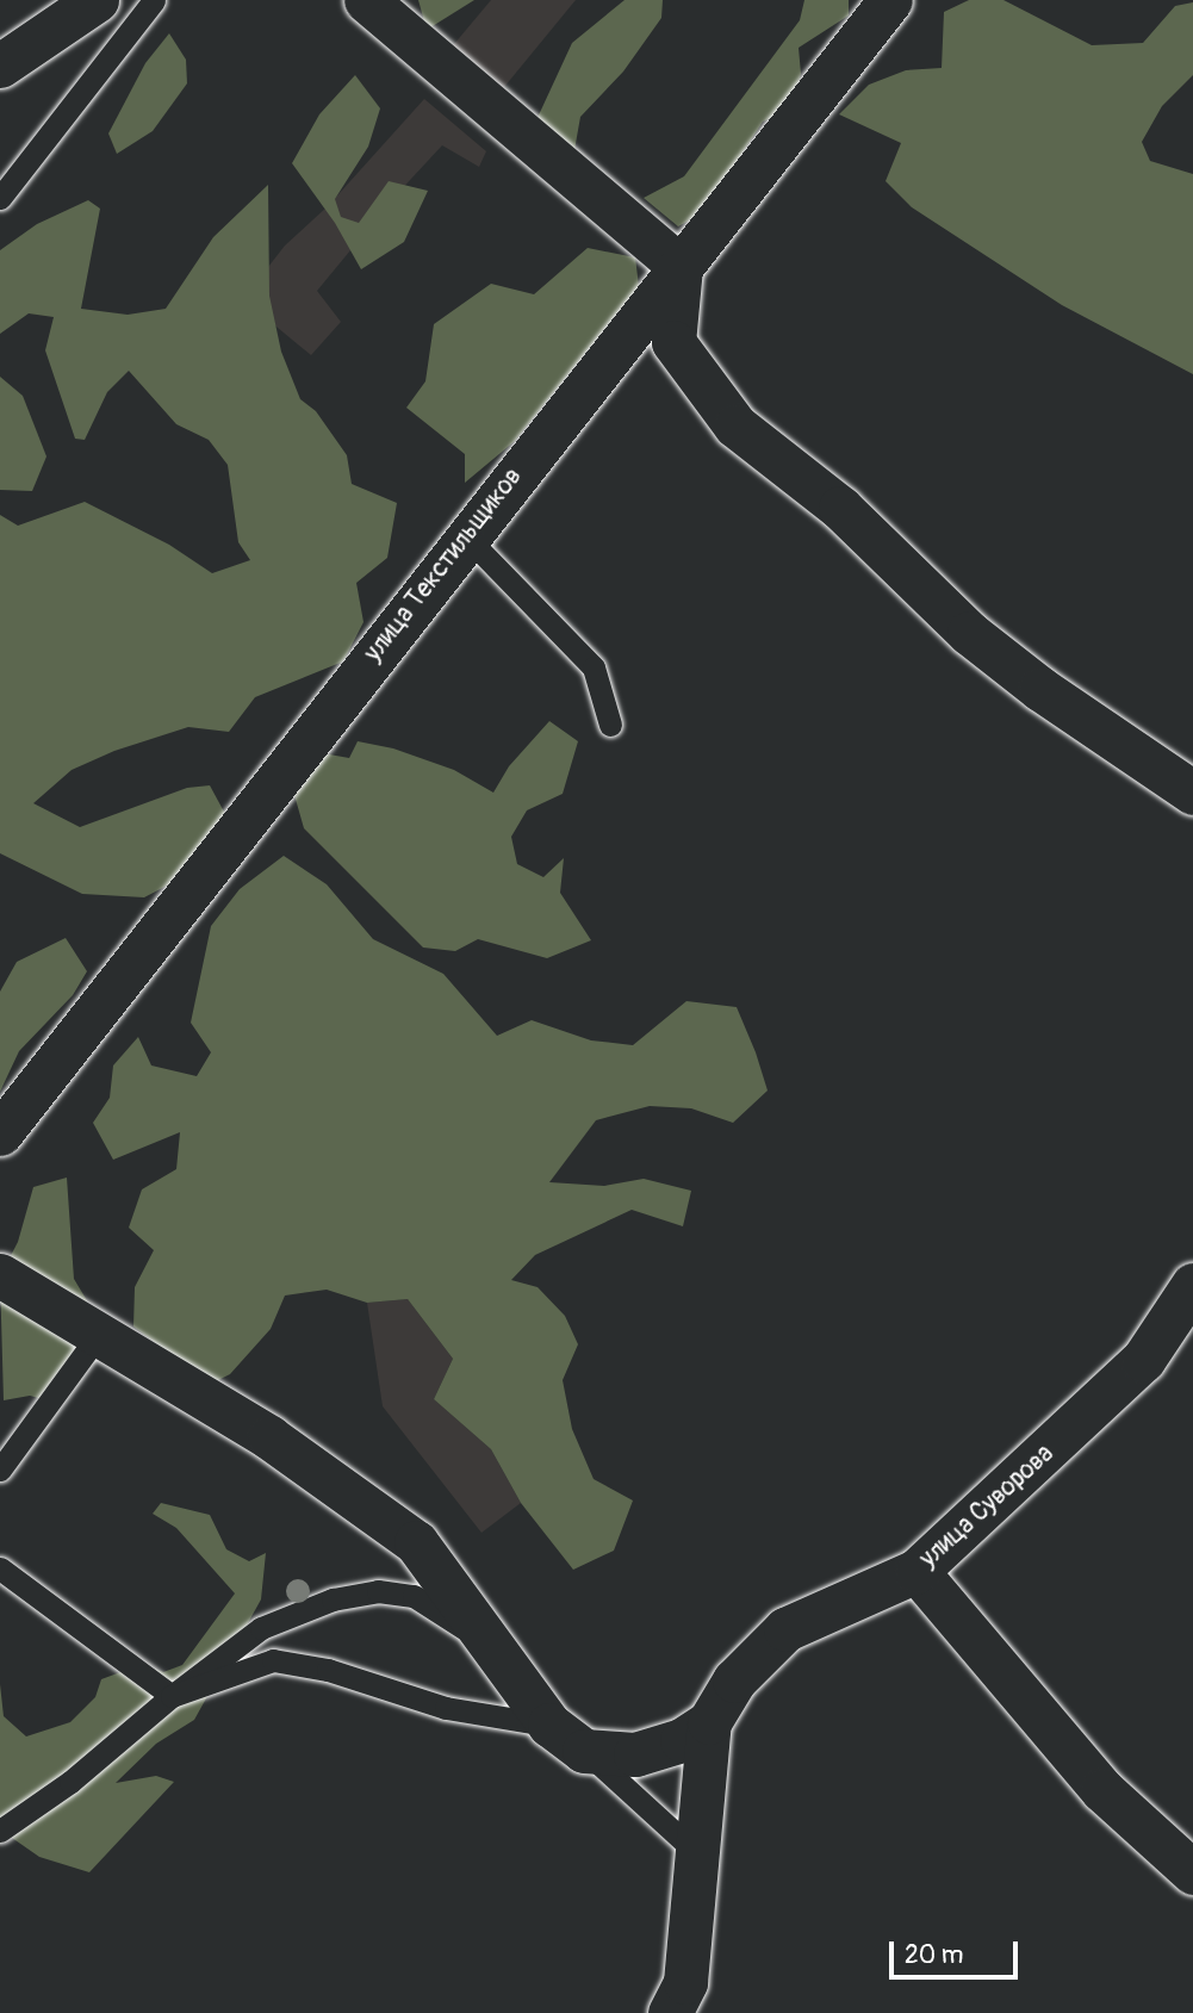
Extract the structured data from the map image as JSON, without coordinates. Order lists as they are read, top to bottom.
{
  "streets": {
    "street": ["улица Текстильщиков", "улица Суворова"]
  },
  "scale_bar": "20 m"
}
